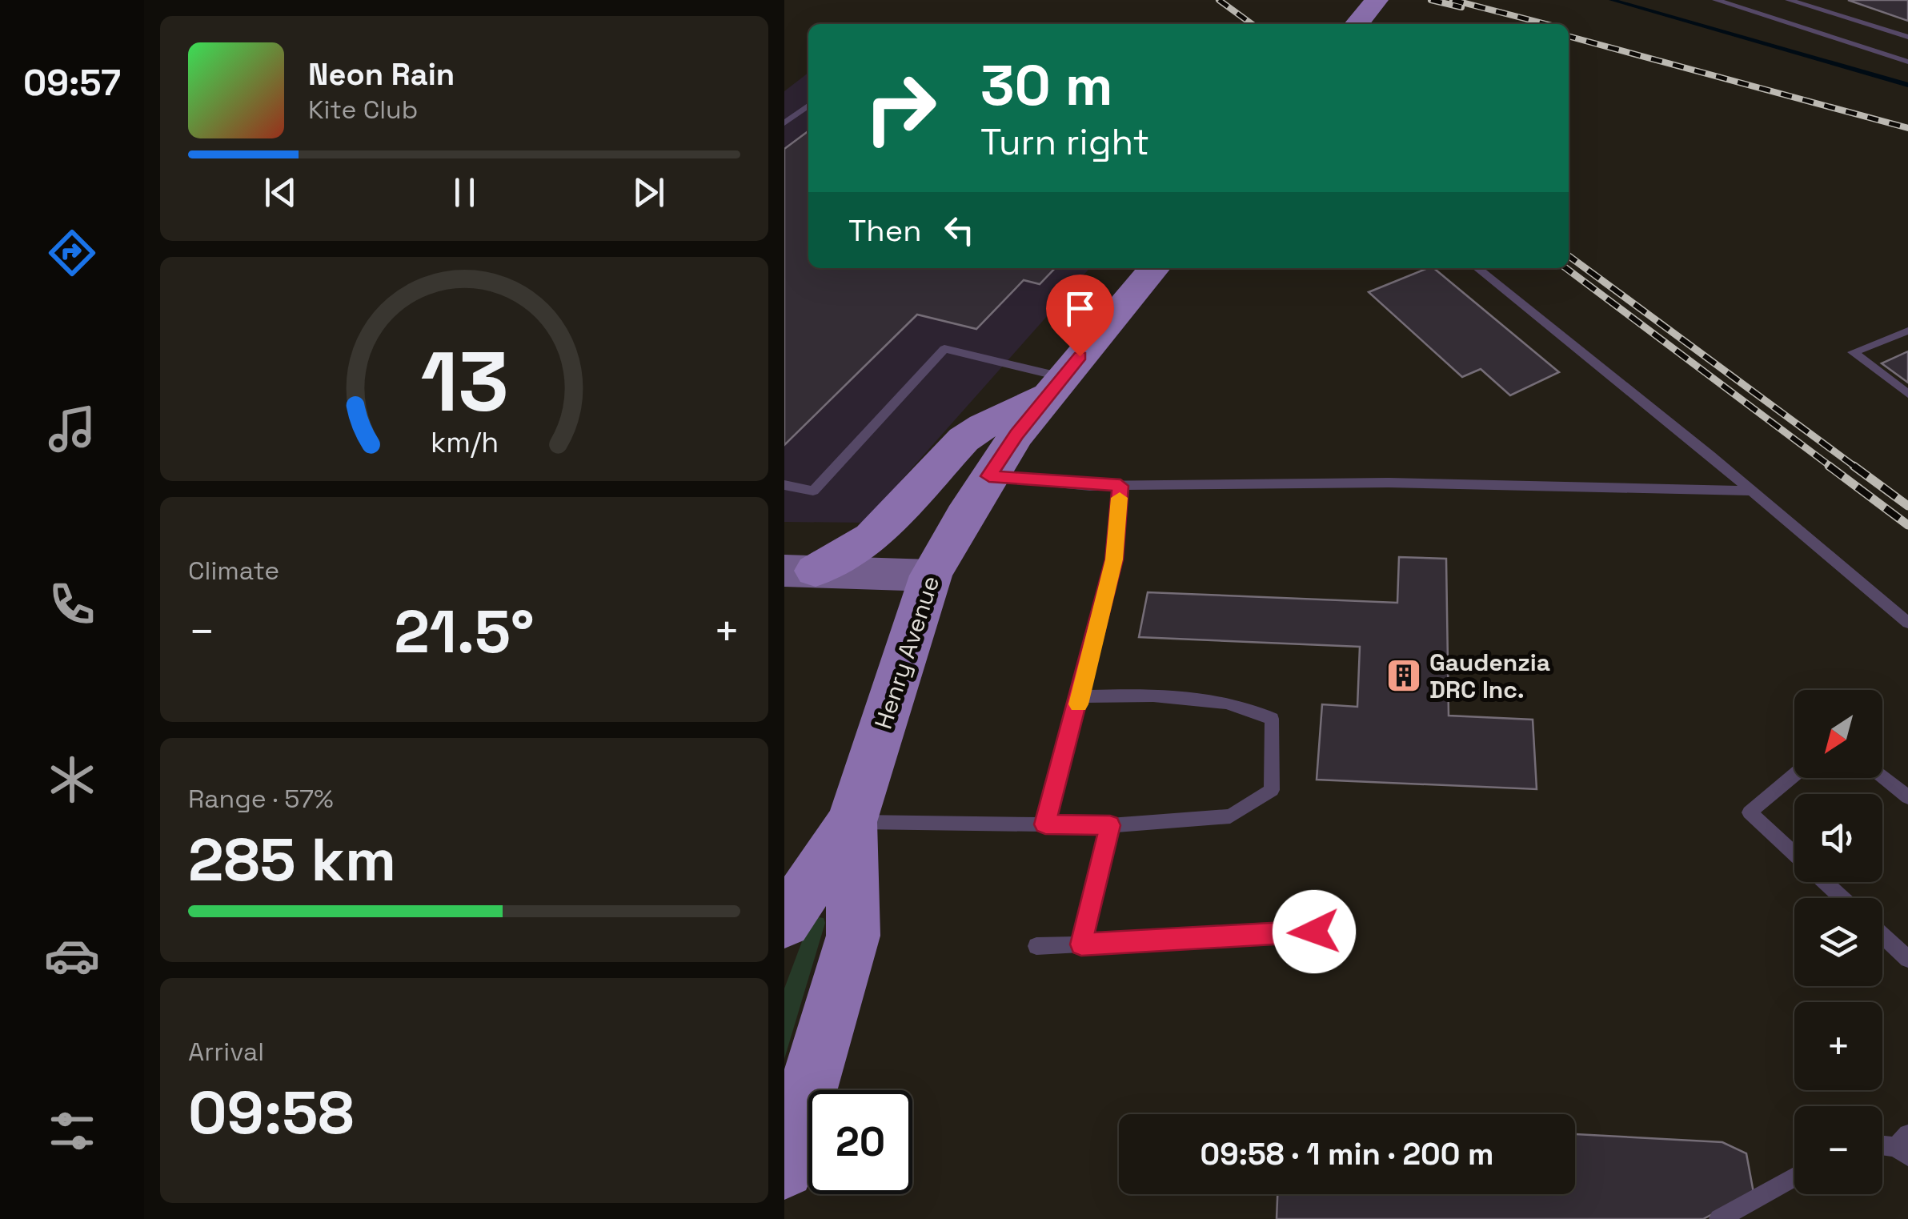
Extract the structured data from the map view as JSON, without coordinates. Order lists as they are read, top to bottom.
{
  "streets": {
    "main road": ["Henry Avenue"]
  },
  "places": {
    "building": ["Gaudenzia DRC Inc."]
  },
  "north": "bottom left",
  "page": {
    "tabs": "09:57",
    "turn": ["30 m", "Turn right"],
    "song": ["Neon Rain", "Kite Club"],
    "then": "Then",
    "tile": [
      "Climate",
      ["Range · 57%", "285 km"],
      ["Arrival", "09:58"]
    ],
    "heat": ["−", "21.5°", "+"],
    "map_buttons": ["+", "−"],
    "limit": "20",
    "trip": "09:58 · 1 min · 200 m",
    "gauge": ["13", "km/h"]
  }
}
